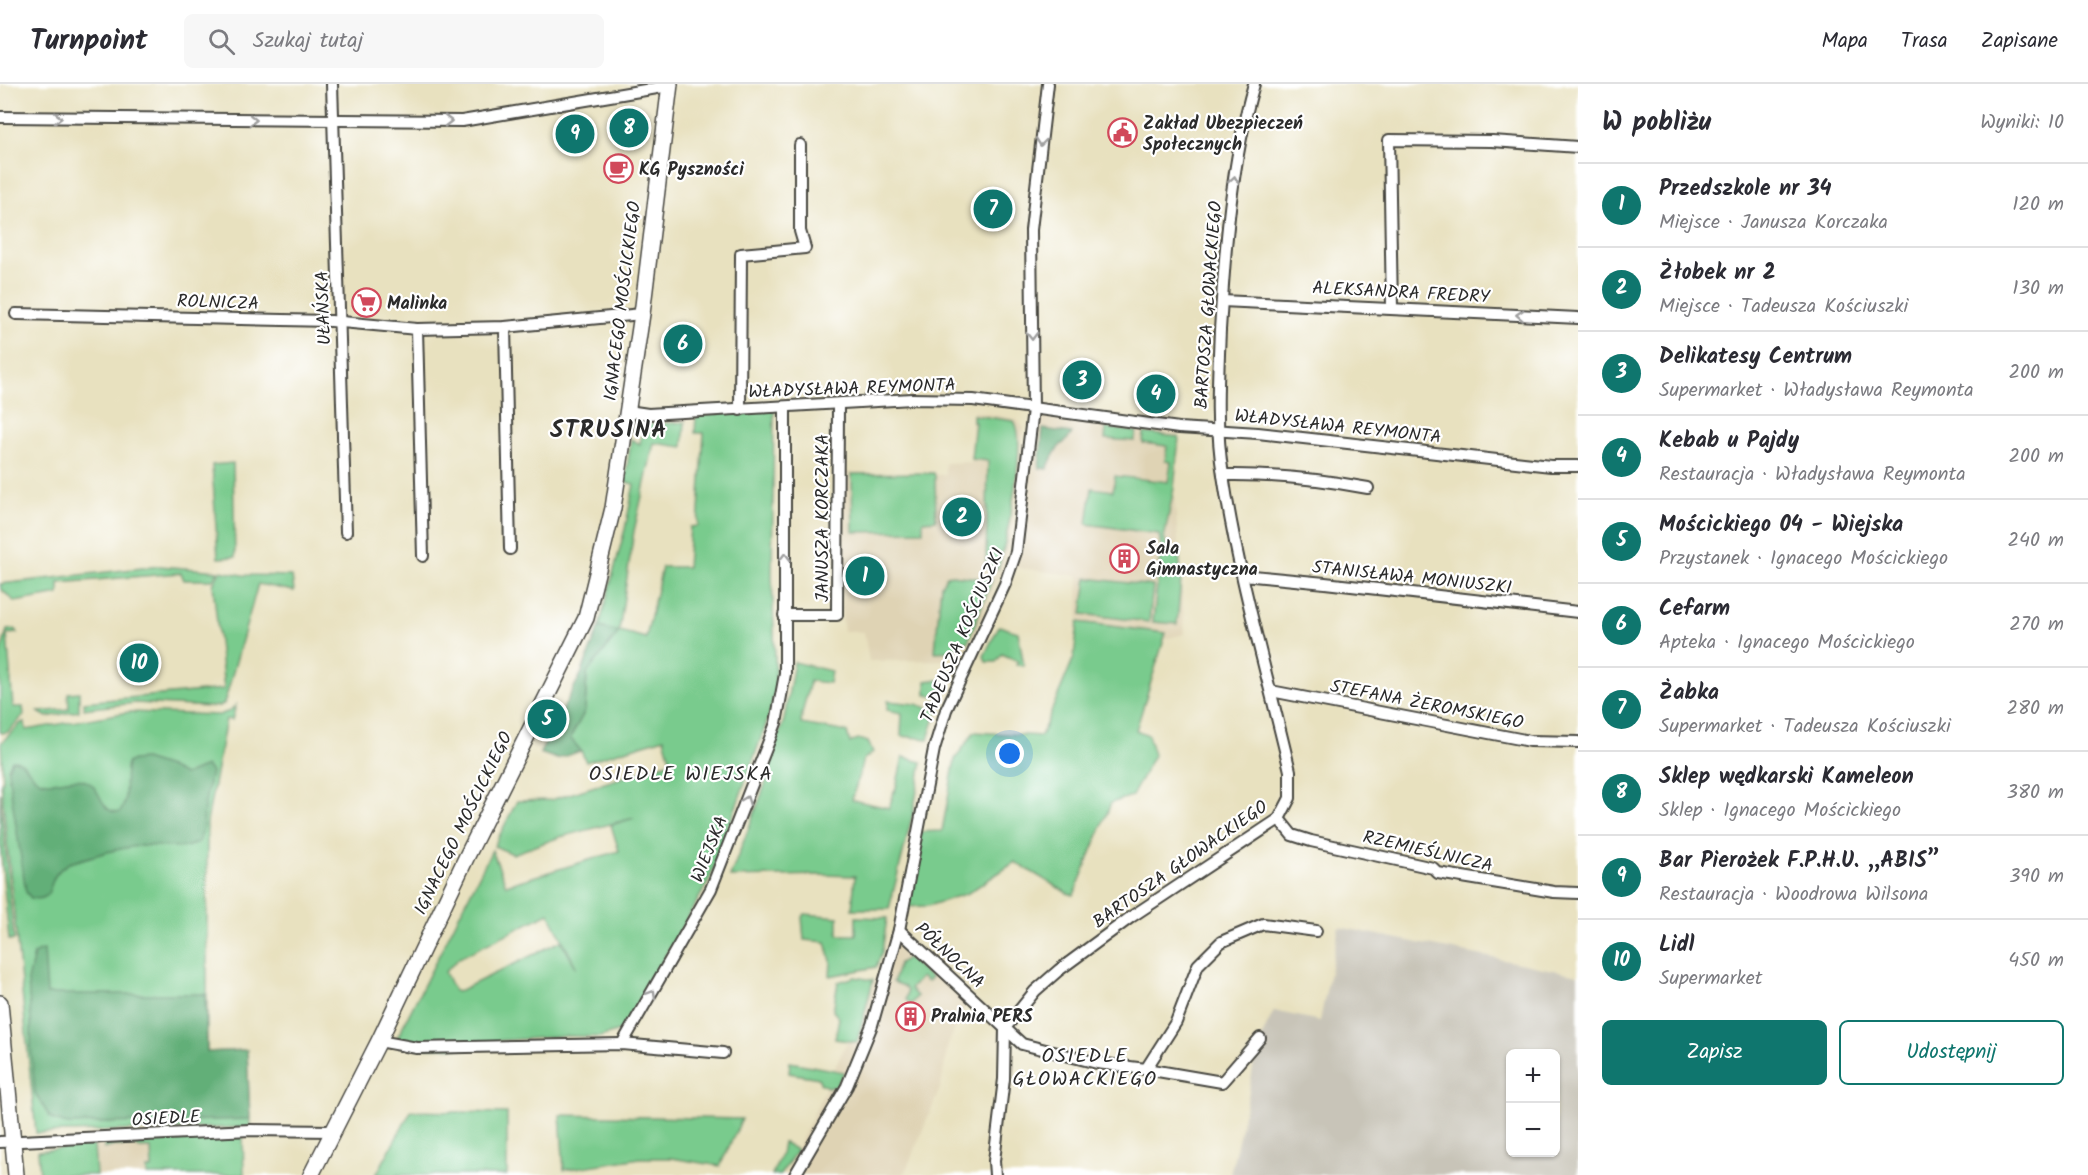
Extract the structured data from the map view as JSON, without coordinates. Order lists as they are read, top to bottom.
{
  "streets": {
    "street": [
      "ALEKSANDRA FREDRY",
      "IGNACEGO MOŚCICKIEGO",
      "ROLNICZA",
      "BARTOSZA GŁOWACKIEGO",
      "UŁAŃSKA",
      "WŁADYSŁAWA REYMONTA",
      "JANUSZA KORCZAKA",
      "STANISŁAWA MONIUSZKI",
      "TADEUSZA KOŚCIUSZKI",
      "STEFANA ŻEROMSKIEGO",
      "WIEJSKA",
      "RZEMIEŚLNICZA",
      "PÓŁNOCNA",
      "OSIEDLE"
    ]
  },
  "crossings": [
    ["ALEKSANDRA FREDRY", "BARTOSZA GŁOWACKIEGO"],
    ["IGNACEGO MOŚCICKIEGO", "ROLNICZA"],
    ["IGNACEGO MOŚCICKIEGO", "WŁADYSŁAWA REYMONTA"],
    ["IGNACEGO MOŚCICKIEGO", "OSIEDLE"],
    ["ROLNICZA", "UŁAŃSKA"],
    ["BARTOSZA GŁOWACKIEGO", "WŁADYSŁAWA REYMONTA"],
    ["BARTOSZA GŁOWACKIEGO", "STANISŁAWA MONIUSZKI"],
    ["BARTOSZA GŁOWACKIEGO", "STEFANA ŻEROMSKIEGO"],
    ["BARTOSZA GŁOWACKIEGO", "RZEMIEŚLNICZA"],
    ["BARTOSZA GŁOWACKIEGO", "PÓŁNOCNA"],
    ["WŁADYSŁAWA REYMONTA", "JANUSZA KORCZAKA"],
    ["WŁADYSŁAWA REYMONTA", "TADEUSZA KOŚCIUSZKI"],
    ["WŁADYSŁAWA REYMONTA", "WIEJSKA"],
    ["JANUSZA KORCZAKA", "WIEJSKA"],
    ["TADEUSZA KOŚCIUSZKI", "PÓŁNOCNA"]
  ],
  "one_way": ["ALEKSANDRA FREDRY", "WIEJSKA"],
  "districts": ["STRUSINA", "OSIEDLE WIEJSKA", "OSIEDLE GŁOWACKIEGO"],
  "places": {
    "public building": ["Zakład Ubezpieczeń Społecznych"],
    "cafe": ["KG Pyszności"],
    "supermarket": ["Malinka"],
    "building": ["Sala Gimnastyczna", "Pralnia PERS"]
  },
  "page": {
    "header": "Turnpoint",
    "search": "Szukaj tutaj",
    "nav": ["Mapa", "Trasa", "Zapisane"],
    "heading": ["W pobliżu", "Wyniki: 10"],
    "pins": [
      "8",
      "9",
      "7",
      "6",
      "3",
      "4",
      "2",
      "1",
      "10",
      "5"
    ],
    "list": [
      {
        "mark": "1",
        "name": "Przedszkole nr 34",
        "note": "Miejsce · Janusza Korczaka",
        "value": "120 m"
      },
      {
        "mark": "2",
        "name": "Żłobek nr 2",
        "note": "Miejsce · Tadeusza Kościuszki",
        "value": "130 m"
      },
      {
        "mark": "3",
        "name": "Delikatesy Centrum",
        "note": "Supermarket · Władysława Reymonta",
        "value": "200 m"
      },
      {
        "mark": "4",
        "name": "Kebab u Pajdy",
        "note": "Restauracja · Władysława Reymonta",
        "value": "200 m"
      },
      {
        "mark": "5",
        "name": "Mościckiego 04 - Wiejska",
        "note": "Przystanek · Ignacego Mościckiego",
        "value": "240 m"
      },
      {
        "mark": "6",
        "name": "Cefarm",
        "note": "Apteka · Ignacego Mościckiego",
        "value": "270 m"
      },
      {
        "mark": "7",
        "name": "Żabka",
        "note": "Supermarket · Tadeusza Kościuszki",
        "value": "280 m"
      },
      {
        "mark": "8",
        "name": "Sklep wędkarski Kameleon",
        "note": "Sklep · Ignacego Mościckiego",
        "value": "380 m"
      },
      {
        "mark": "9",
        "name": "Bar Pierożek F.P.H.U. „ABIS”",
        "note": "Restauracja · Woodrowa Wilsona",
        "value": "390 m"
      },
      {
        "mark": "10",
        "name": "Lidl",
        "note": "Supermarket",
        "value": "450 m"
      }
    ],
    "buttons": ["Zapisz", "Udostępnij"],
    "map_buttons": ["+", "−"]
  }
}
